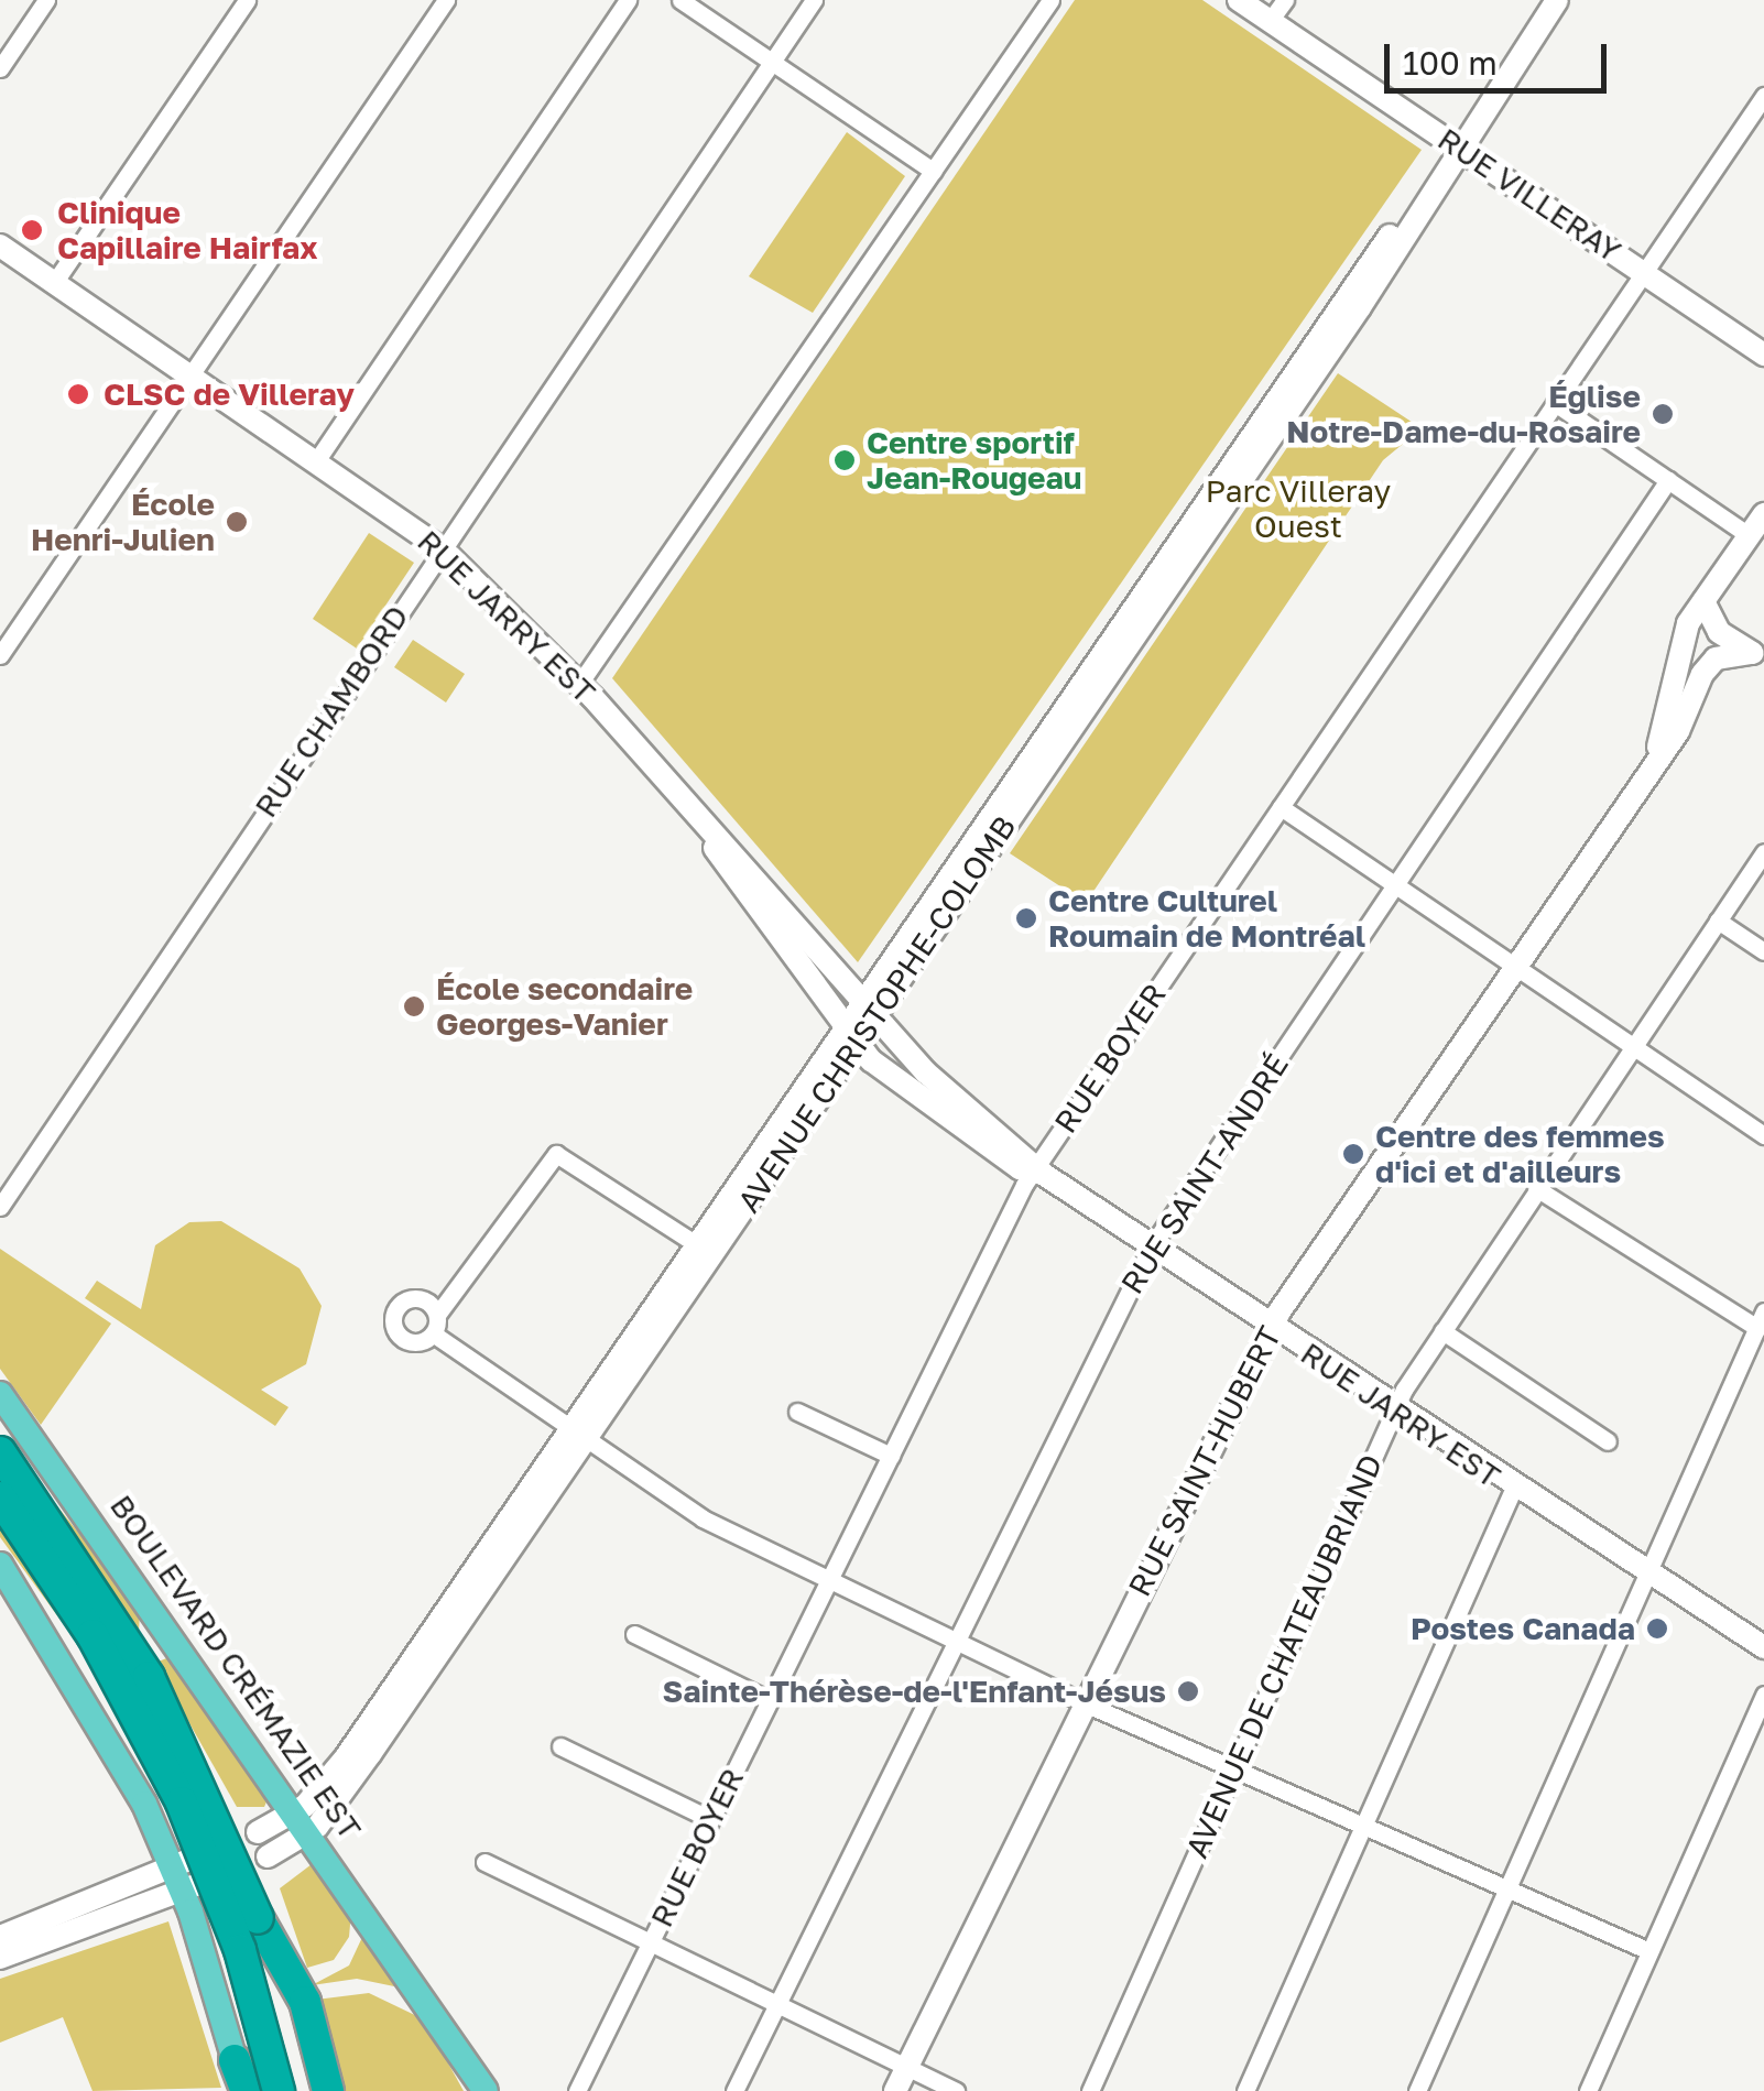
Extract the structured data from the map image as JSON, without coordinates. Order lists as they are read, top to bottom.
{
  "streets": {
    "main road": [
      "RUE VILLERAY",
      "RUE JARRY EST",
      "AVENUE CHRISTOPHE-COLOMB",
      "RUE SAINT-HUBERT",
      "BOULEVARD CRÉMAZIE EST"
    ],
    "street": [
      "RUE CHAMBORD",
      "RUE BOYER",
      "RUE SAINT-ANDRÉ",
      "AVENUE DE CHATEAUBRIAND"
    ]
  },
  "crossings": [
    ["RUE VILLERAY", "AVENUE CHRISTOPHE-COLOMB"],
    ["RUE VILLERAY", "RUE BOYER"],
    ["RUE JARRY EST", "RUE CHAMBORD"],
    ["RUE JARRY EST", "AVENUE CHRISTOPHE-COLOMB"],
    ["RUE JARRY EST", "RUE BOYER"],
    ["RUE JARRY EST", "RUE SAINT-ANDRÉ"],
    ["RUE JARRY EST", "RUE SAINT-HUBERT"],
    ["RUE JARRY EST", "AVENUE DE CHATEAUBRIAND"],
    ["AVENUE CHRISTOPHE-COLOMB", "BOULEVARD CRÉMAZIE EST"]
  ],
  "parks": ["Parc Villeray Ouest"],
  "places": [
    "Clinique Capillaire Hairfax",
    "CLSC de Villeray",
    "Église Notre-Dame-du-Rosaire",
    "Centre sportif Jean-Rougeau",
    "École Henri-Julien",
    "Centre Culturel Roumain de Montréal",
    "École secondaire Georges-Vanier",
    "Centre des femmes d'ici et d'ailleurs",
    "Postes Canada",
    "Sainte-Thérèse-de-l'Enfant-Jésus"
  ],
  "scale_bar": "100 m"
}
